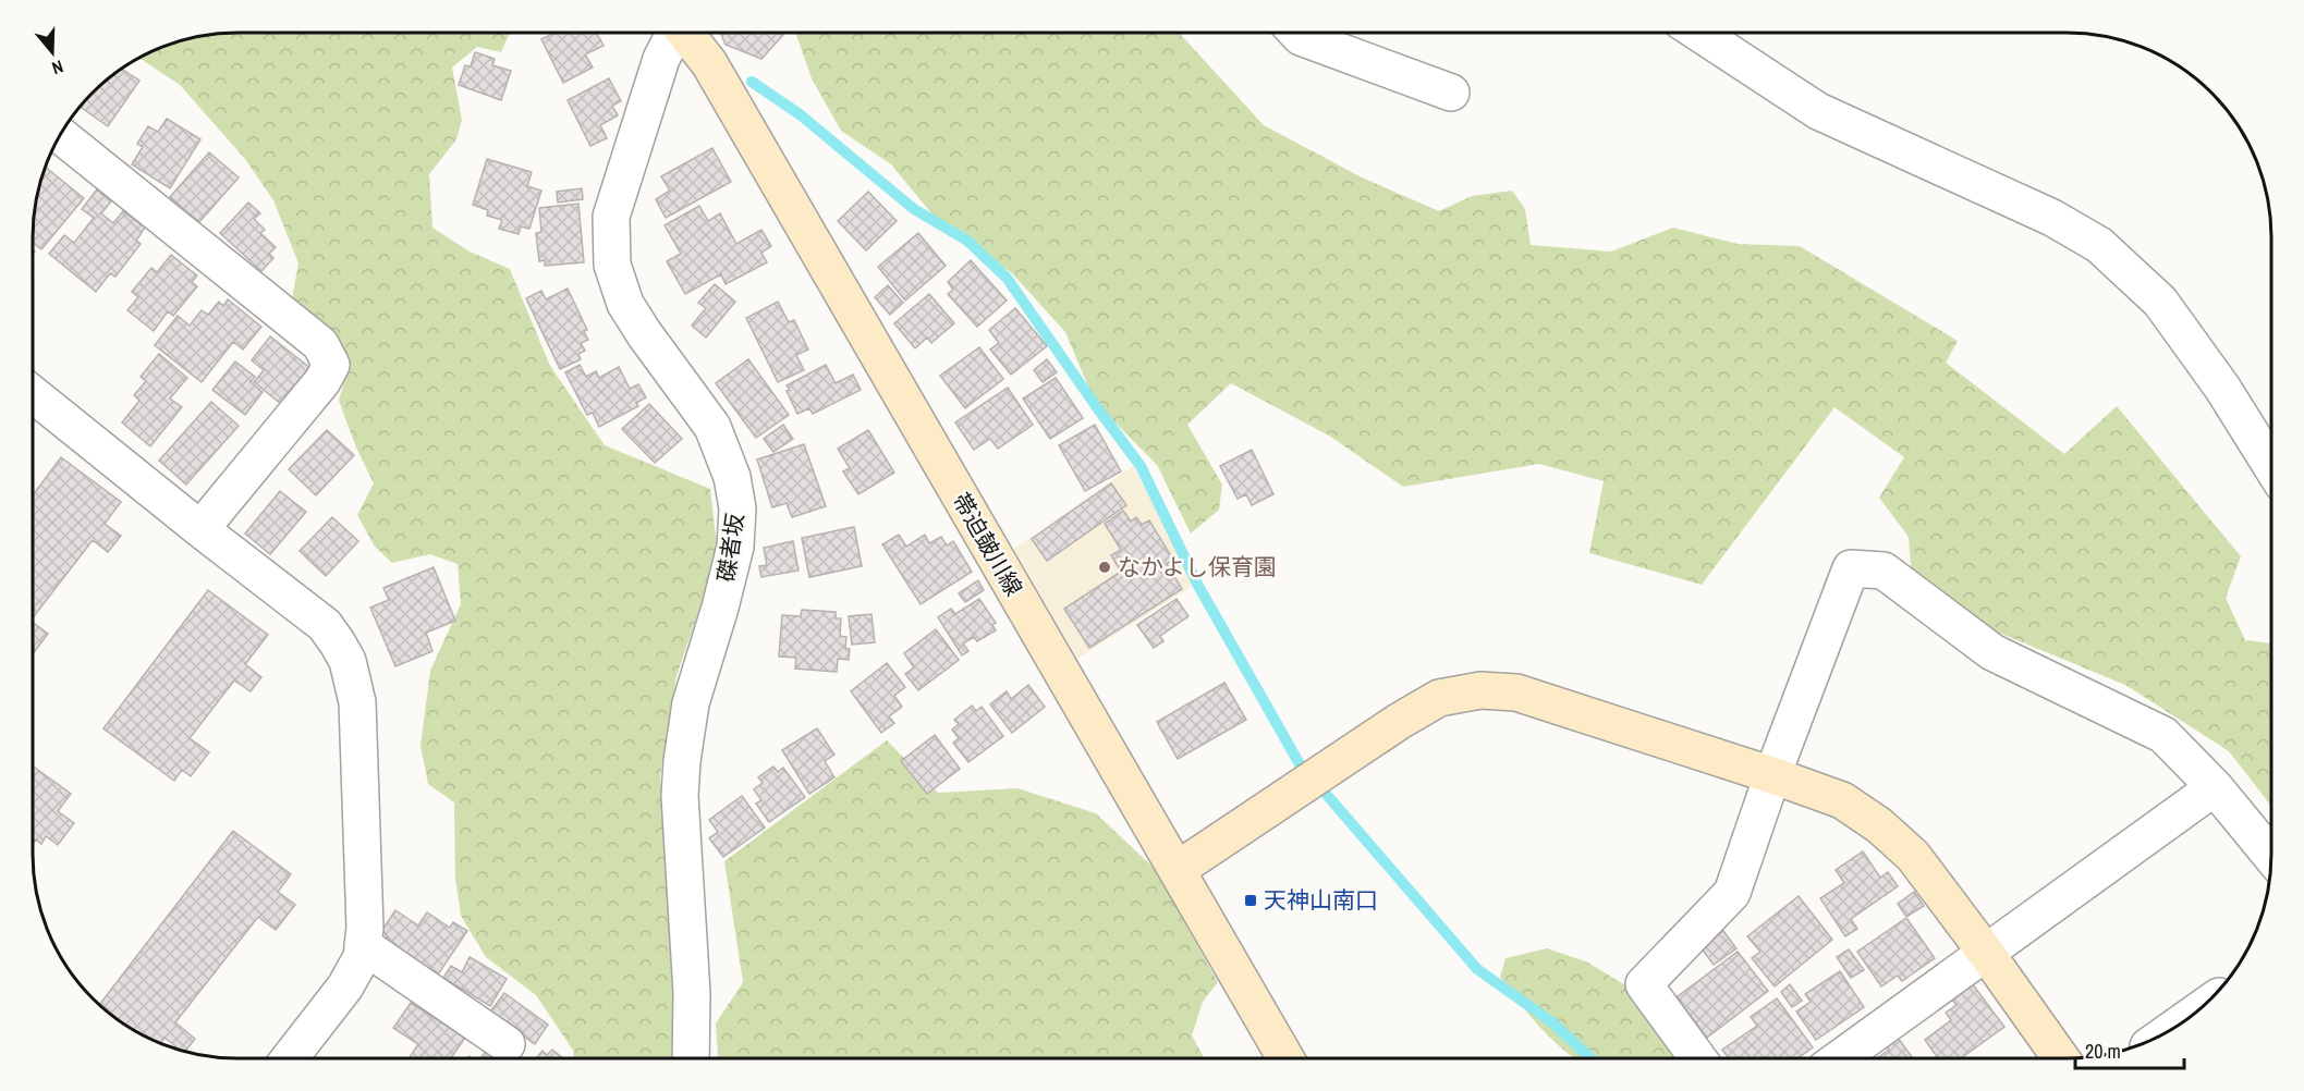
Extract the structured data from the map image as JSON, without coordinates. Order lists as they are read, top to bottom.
{
  "streets": {
    "street": ["帯迫皷川線", "磔者坂"]
  },
  "places": {
    "other": ["なかよし保育園"],
    "transit": ["天神山南口"]
  },
  "scale_bar": "20 m",
  "north": "bottom"
}
